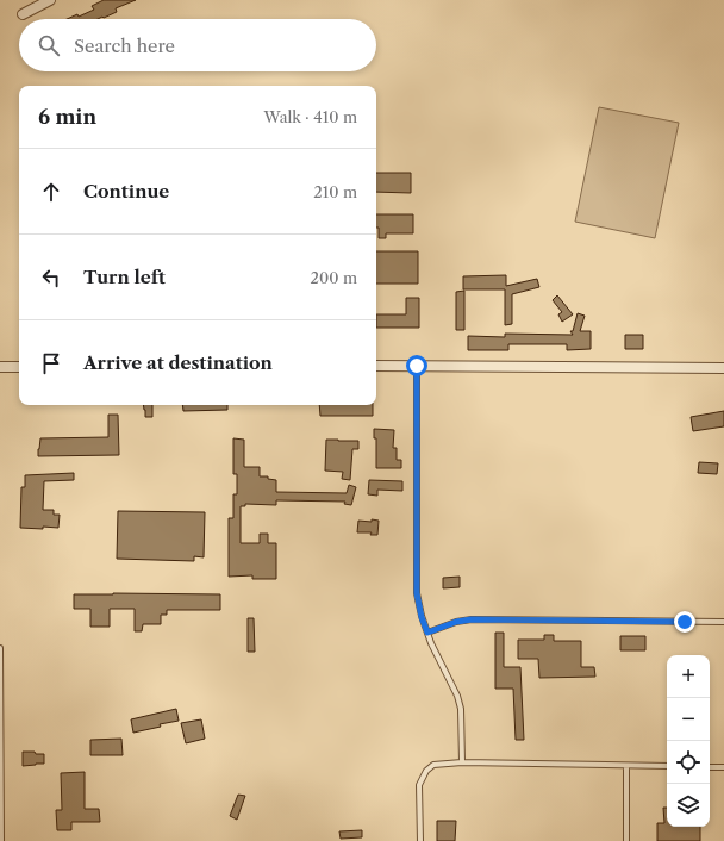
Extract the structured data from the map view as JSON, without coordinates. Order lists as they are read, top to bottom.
{
  "page": {
    "search": "Search here",
    "heading": ["6 min", "Walk · 410 m"],
    "list": [
      ["Continue", "210 m"],
      ["Turn left", "200 m"],
      "Arrive at destination"
    ],
    "map_buttons": ["+", "−"]
  }
}
